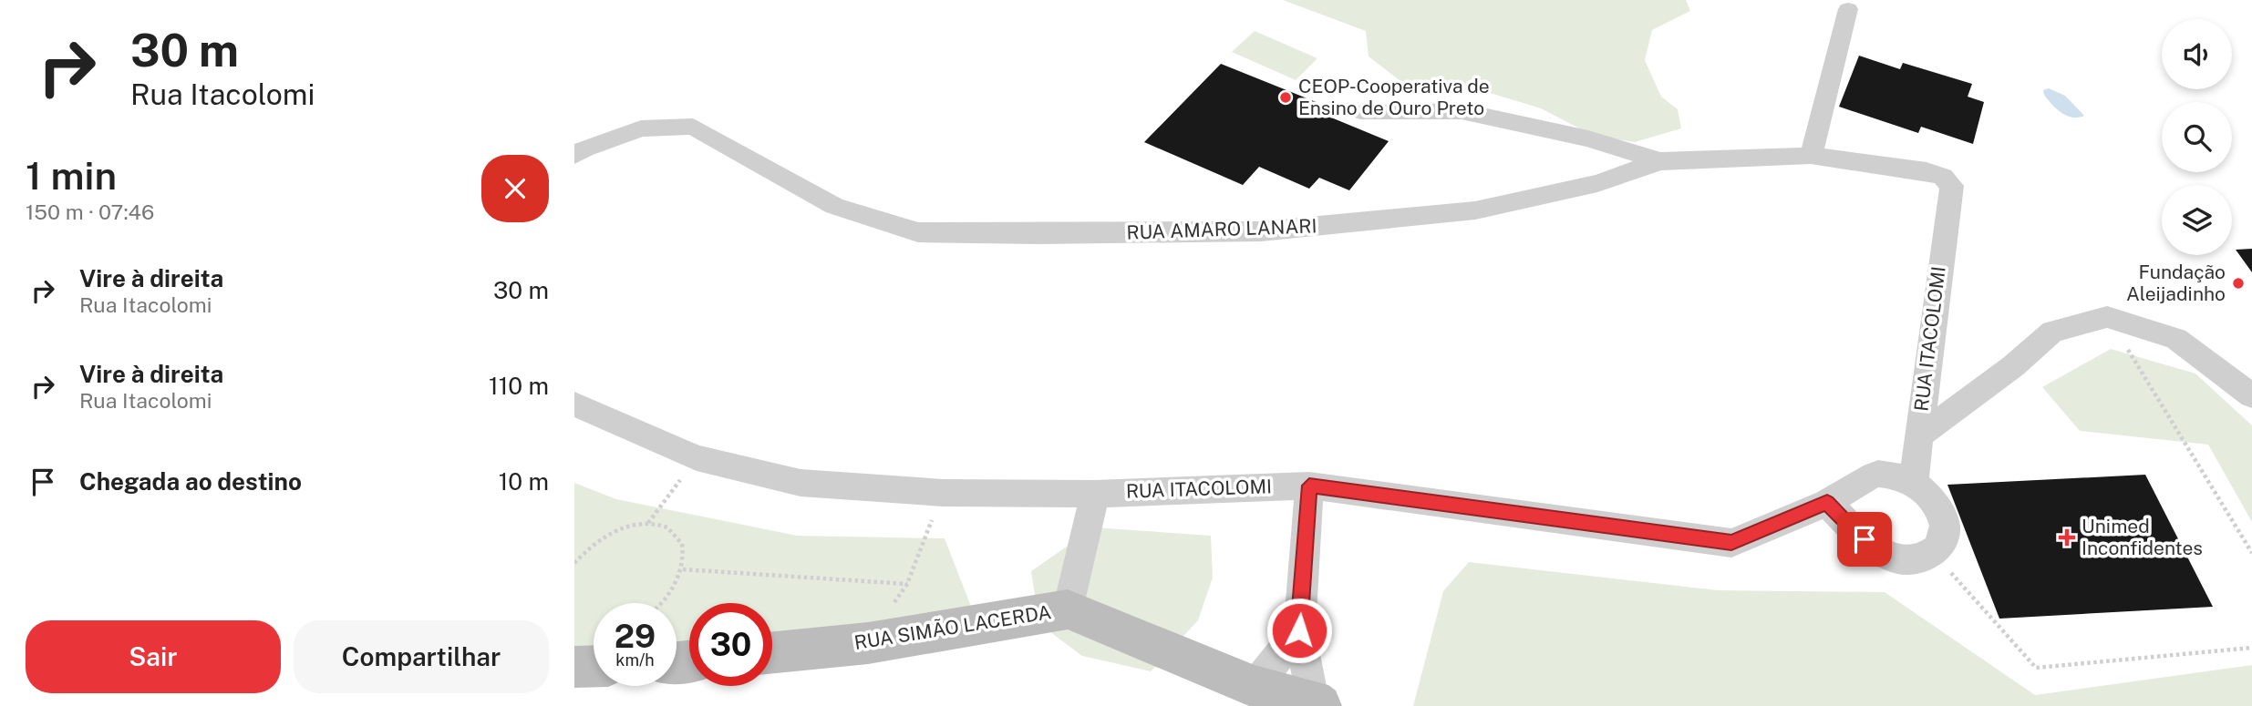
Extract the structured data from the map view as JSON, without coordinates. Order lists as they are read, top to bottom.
{
  "streets": {
    "street": ["RUA AMARO LANARI", "RUA ITACOLOMI", "RUA SIMÃO LACERDA"]
  },
  "crossings": [
    ["RUA AMARO LANARI", "RUA ITACOLOMI"]
  ],
  "places": {
    "other": ["CEOP-Cooperativa de Ensino de Ouro Preto", "Fundação Aleijadinho"],
    "health": ["Unimed Inconfidentes"]
  },
  "page": {
    "turn": ["30 m", "Rua Itacolomi"],
    "heading": ["1 min", "150 m · 07:46"],
    "list": [
      {
        "name": "Vire à direita",
        "note": "Rua Itacolomi",
        "value": "30 m"
      },
      {
        "name": "Vire à direita",
        "note": "Rua Itacolomi",
        "value": "110 m"
      },
      {
        "name": "Chegada ao destino",
        "value": "10 m"
      }
    ],
    "speed": "29 km/h",
    "limit": "30",
    "buttons": ["Sair", "Compartilhar"]
  }
}
